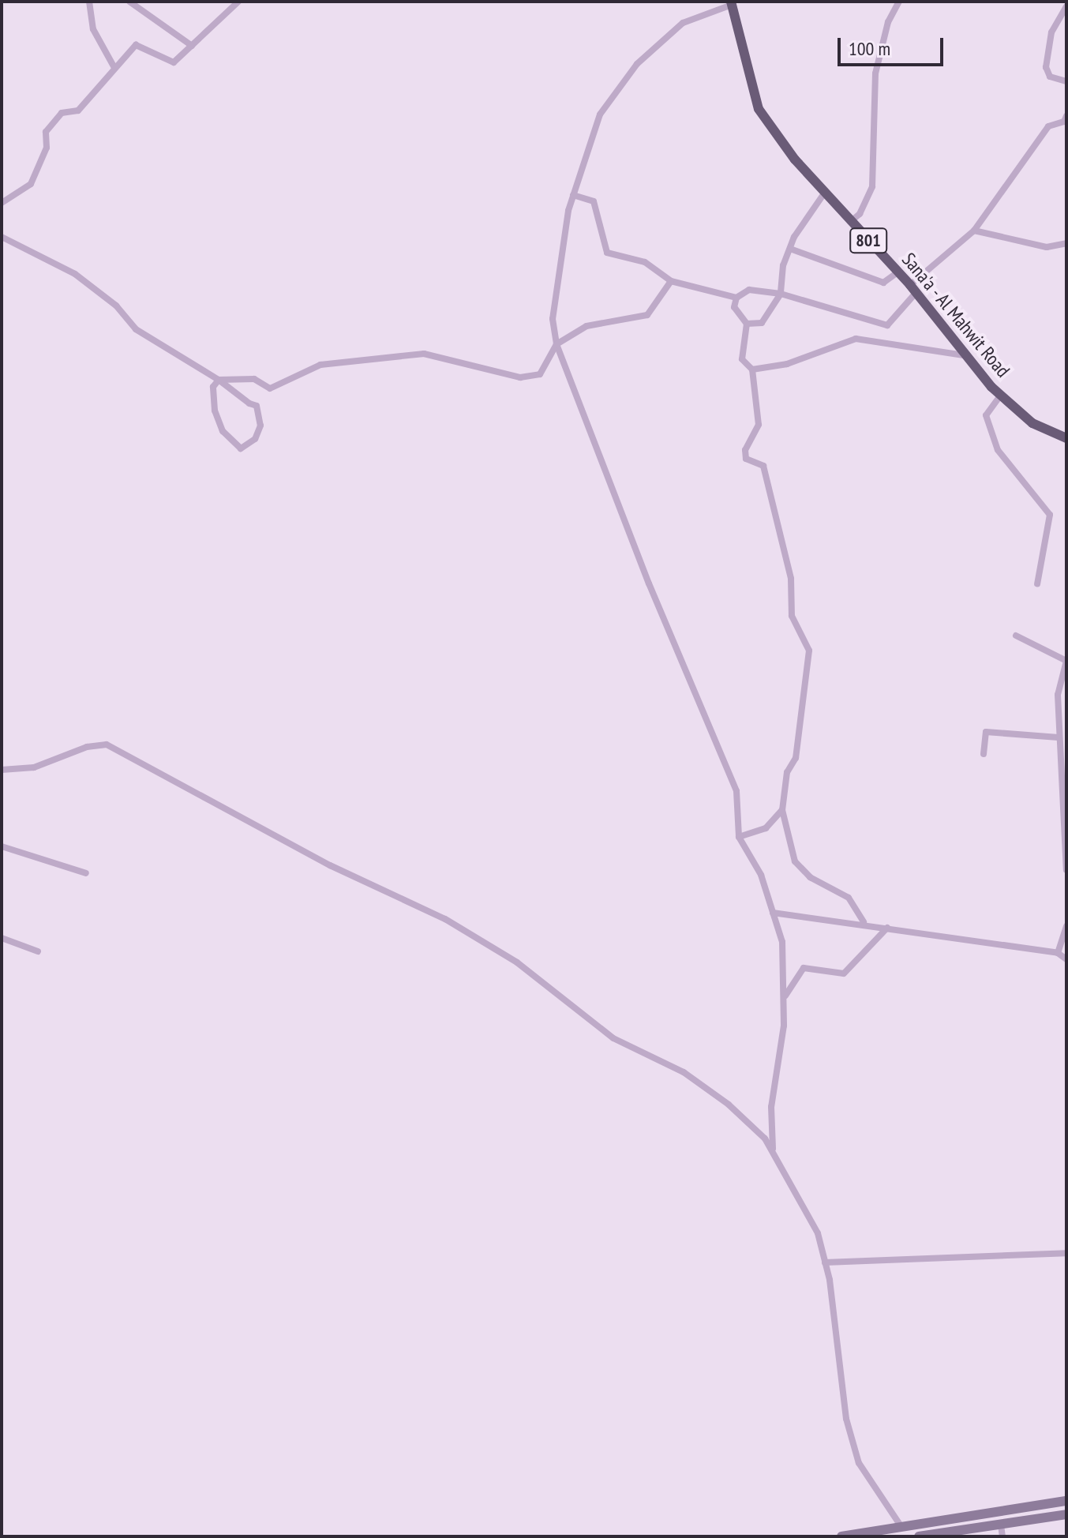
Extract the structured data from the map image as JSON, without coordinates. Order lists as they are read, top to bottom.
{
  "streets": {
    "main road": ["801", "Sana'a - Al Mahwit Road"]
  },
  "scale_bar": "100 m"
}
